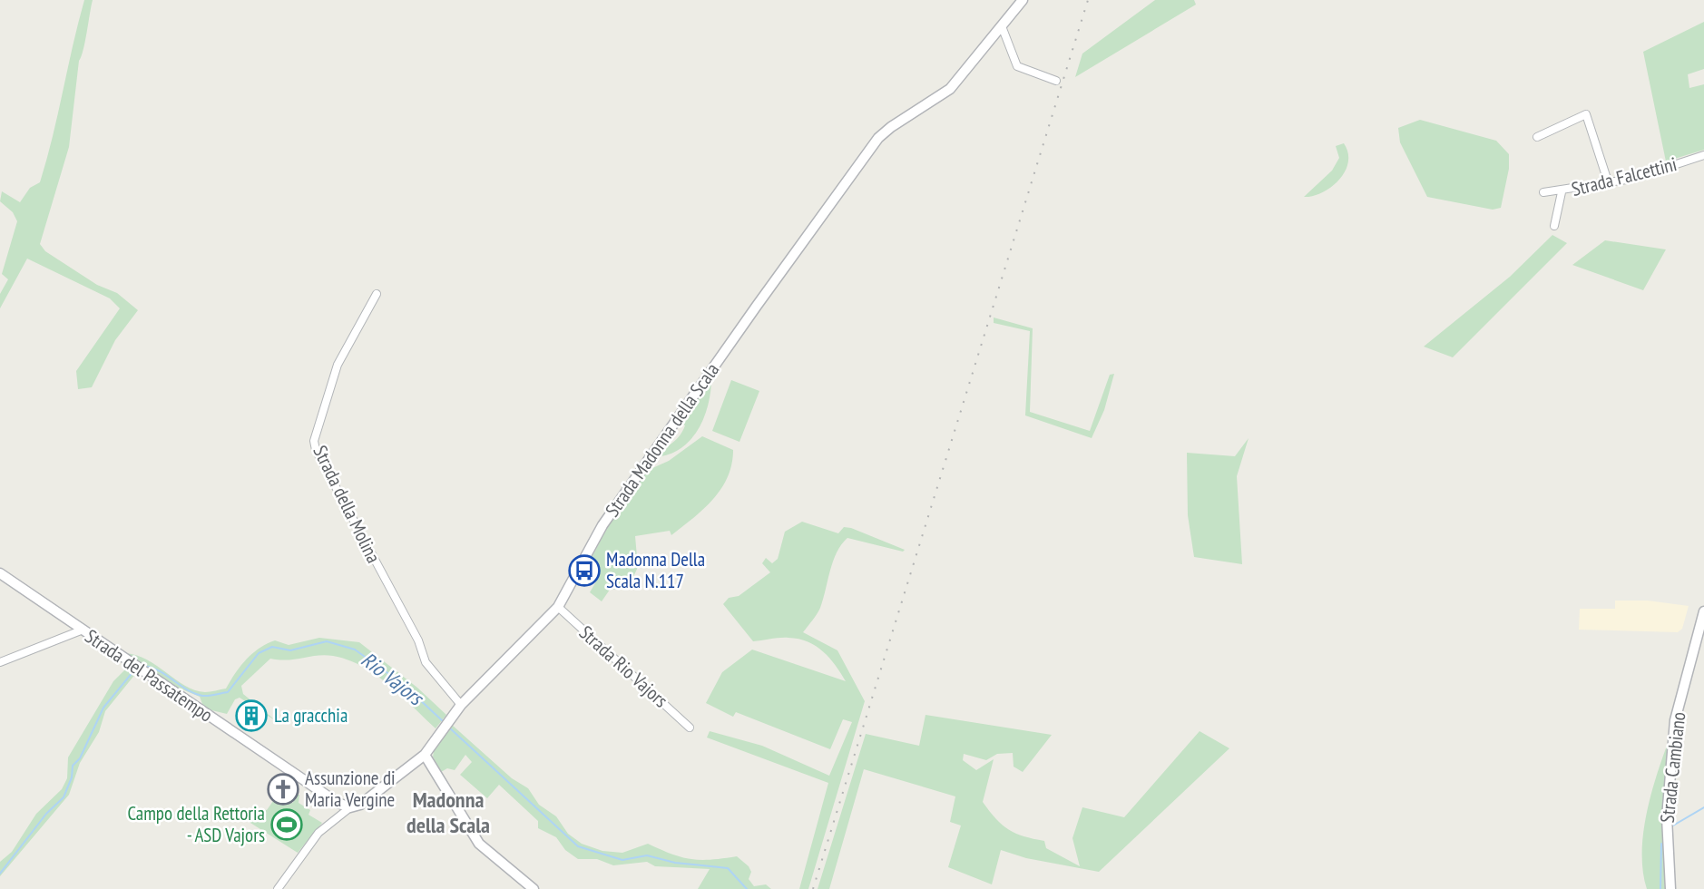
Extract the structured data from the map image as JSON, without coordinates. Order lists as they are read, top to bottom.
{
  "streets": {
    "street": [
      "Strada Falcettini",
      "Strada Madonna della Scala",
      "Strada della Molina",
      "Strada Rio Vajors",
      "Strada del Passatempo",
      "Strada Cambiano"
    ]
  },
  "crossings": [
    ["Strada Madonna della Scala", "Strada della Molina"],
    ["Strada Madonna della Scala", "Strada Rio Vajors"]
  ],
  "districts": ["Madonna della Scala"],
  "water": ["Rio Vajors"],
  "places": {
    "bus stop": ["Madonna Della Scala N.117"],
    "building": ["La gracchia"],
    "church": ["Assunzione di Maria Vergine"],
    "sports": ["Campo della Rettoria - ASD Vajors"]
  }
}
